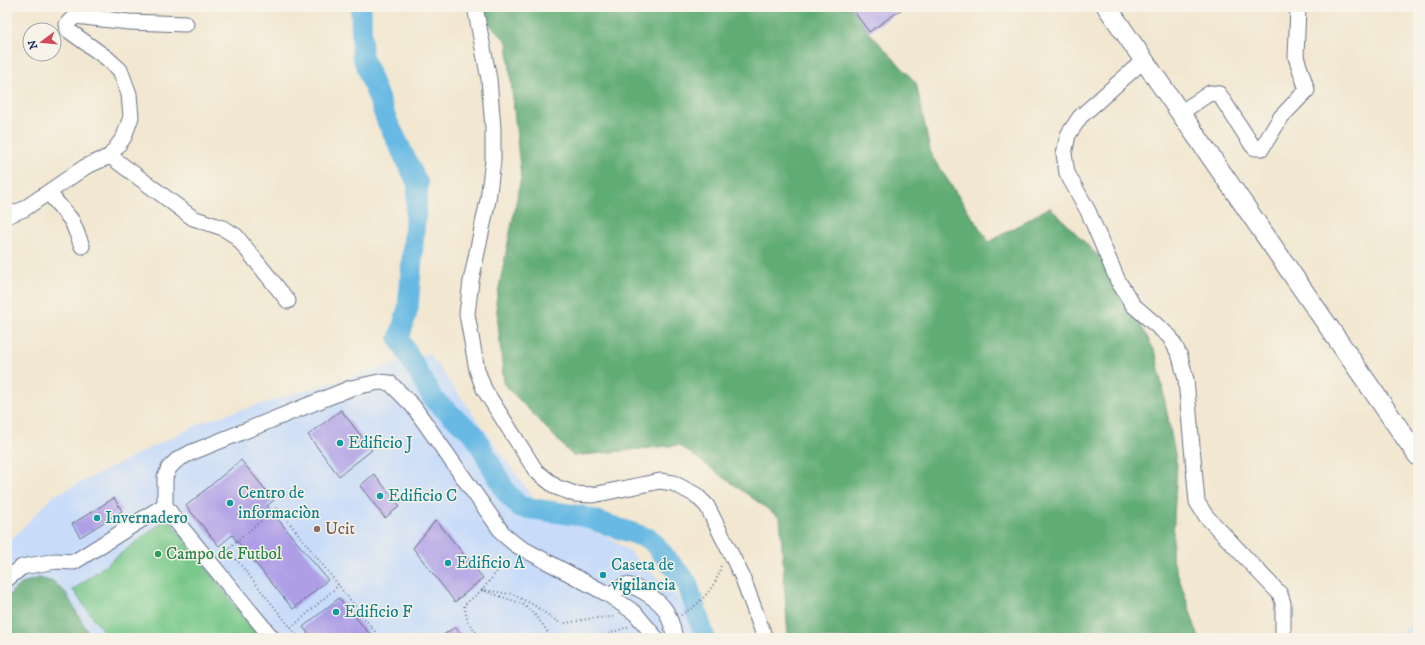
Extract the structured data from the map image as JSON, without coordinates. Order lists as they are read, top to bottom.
{
  "places": [
    "Edificio J",
    "Edificio C",
    "Centro de informaciòn",
    "Invernadero",
    "Ucit",
    "Campo de Futbol",
    "Edificio A",
    "Caseta de vigilancia",
    "Edificio F"
  ],
  "north": "left"
}
